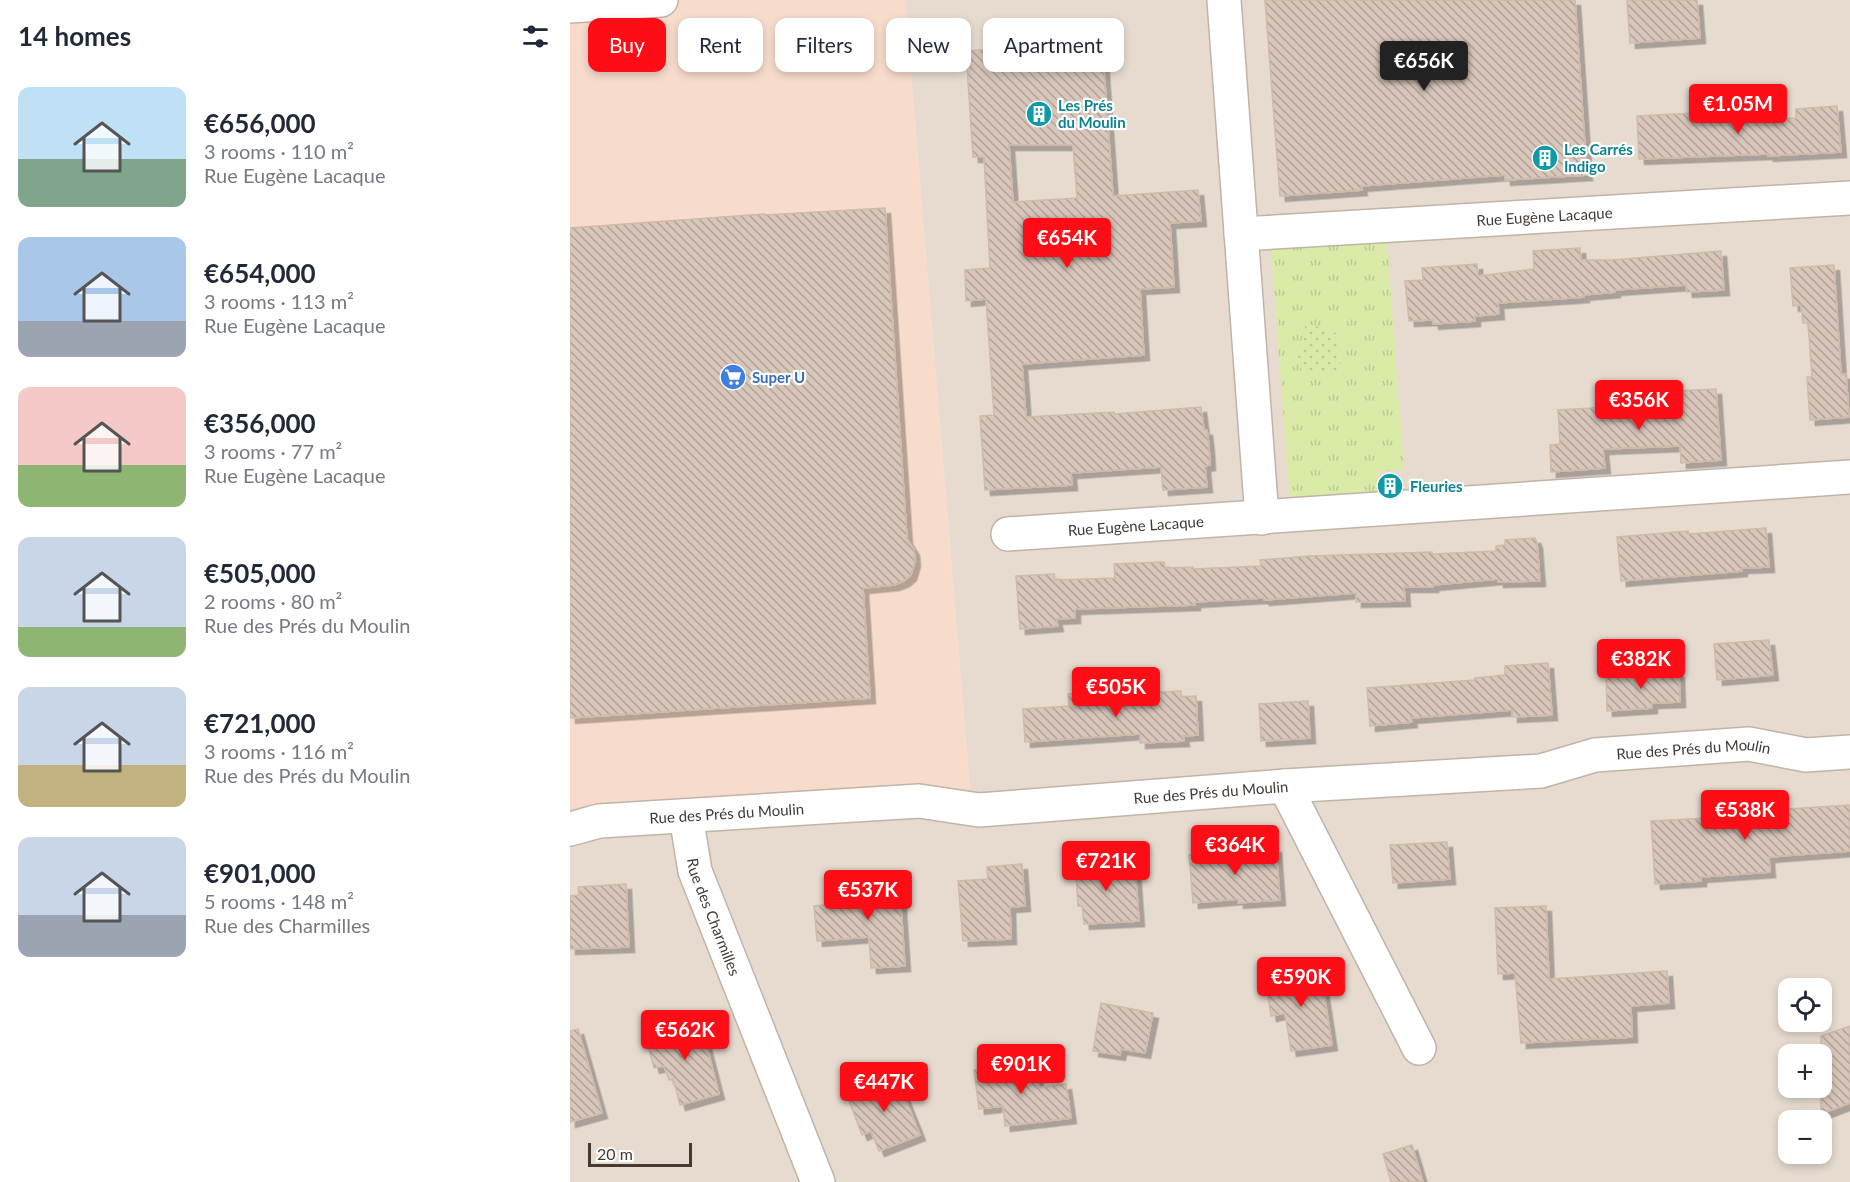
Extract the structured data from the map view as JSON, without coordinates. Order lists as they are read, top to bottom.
{
  "streets": {
    "street": ["Rue Eugène Lacaque", "Rue des Prés du Moulin", "Rue des Charmilles"]
  },
  "crossings": [
    ["Rue des Prés du Moulin", "Rue des Charmilles"]
  ],
  "places": {
    "building": ["Les Prés du Moulin", "Les Carrés Indigo", "Fleuries"],
    "supermarket": ["Super U"]
  },
  "scale_bar": "20 m",
  "page": {
    "heading": "14 homes",
    "chip": [
      "Buy",
      "Rent",
      "Filters",
      "New",
      "Apartment"
    ],
    "price": [
      "€656K",
      "€1.05M",
      "€654K",
      "€356K",
      "€382K",
      "€505K",
      "€538K",
      "€364K",
      "€721K",
      "€537K",
      "€590K",
      "€562K",
      "€901K",
      "€447K"
    ],
    "list": [
      {
        "name": "€656,000",
        "note": "3 rooms · 110 m² · Rue Eugène Lacaque"
      },
      {
        "name": "€654,000",
        "note": "3 rooms · 113 m² · Rue Eugène Lacaque"
      },
      {
        "name": "€356,000",
        "note": "3 rooms · 77 m² · Rue Eugène Lacaque"
      },
      {
        "name": "€505,000",
        "note": "2 rooms · 80 m² · Rue des Prés du Moulin"
      },
      {
        "name": "€721,000",
        "note": "3 rooms · 116 m² · Rue des Prés du Moulin"
      },
      {
        "name": "€901,000",
        "note": "5 rooms · 148 m² · Rue des Charmilles"
      }
    ],
    "map_buttons": ["+", "−"],
    "scale": "20 m"
  }
}
